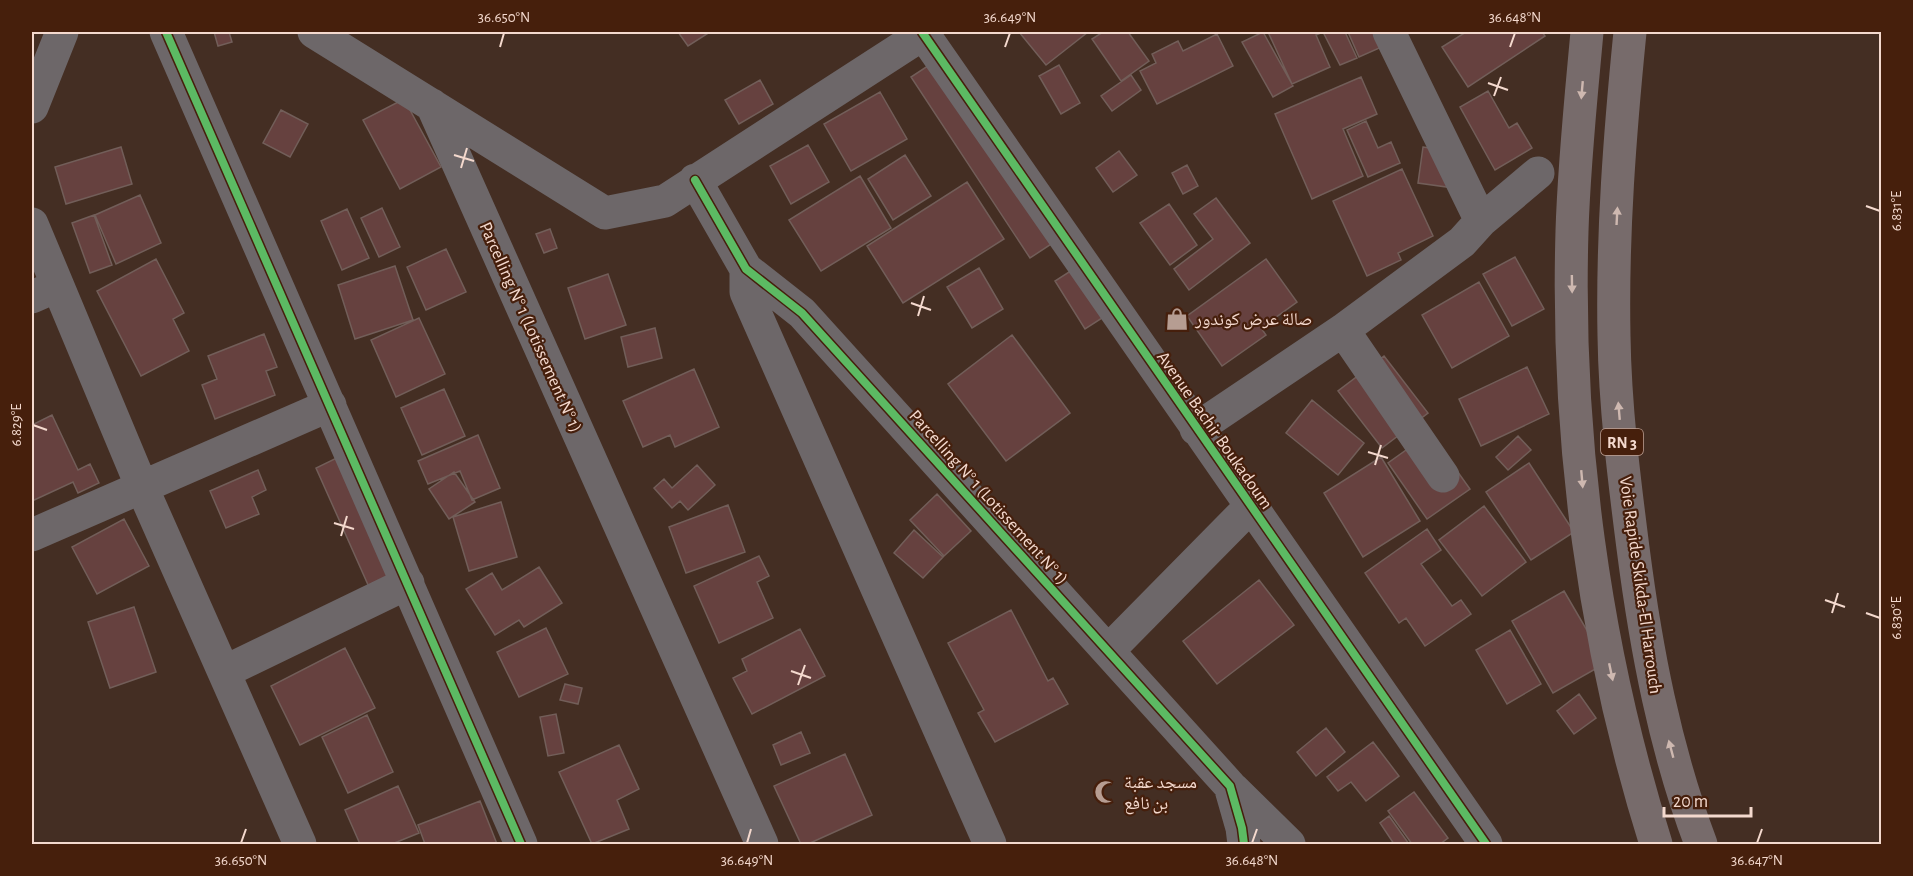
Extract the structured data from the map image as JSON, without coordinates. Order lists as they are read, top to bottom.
{
  "streets": {
    "highway": ["RN 3", "Voie Rapide Skikda-El Harrouch"],
    "street": ["Parcelling N° 1 (Lotissement N° 1)", "Avenue Bachir Boukadoum"]
  },
  "places": {
    "shop": ["صالة عرض كوندور"],
    "mosque": ["مسجد عقبة بن نافع"]
  },
  "scale_bar": "20 m",
  "coordinates": [
    "36.650°N",
    "36.649°N",
    "36.648°N",
    "6.831°E",
    "6.829°E",
    "6.830°E",
    "36.647°N"
  ]
}
